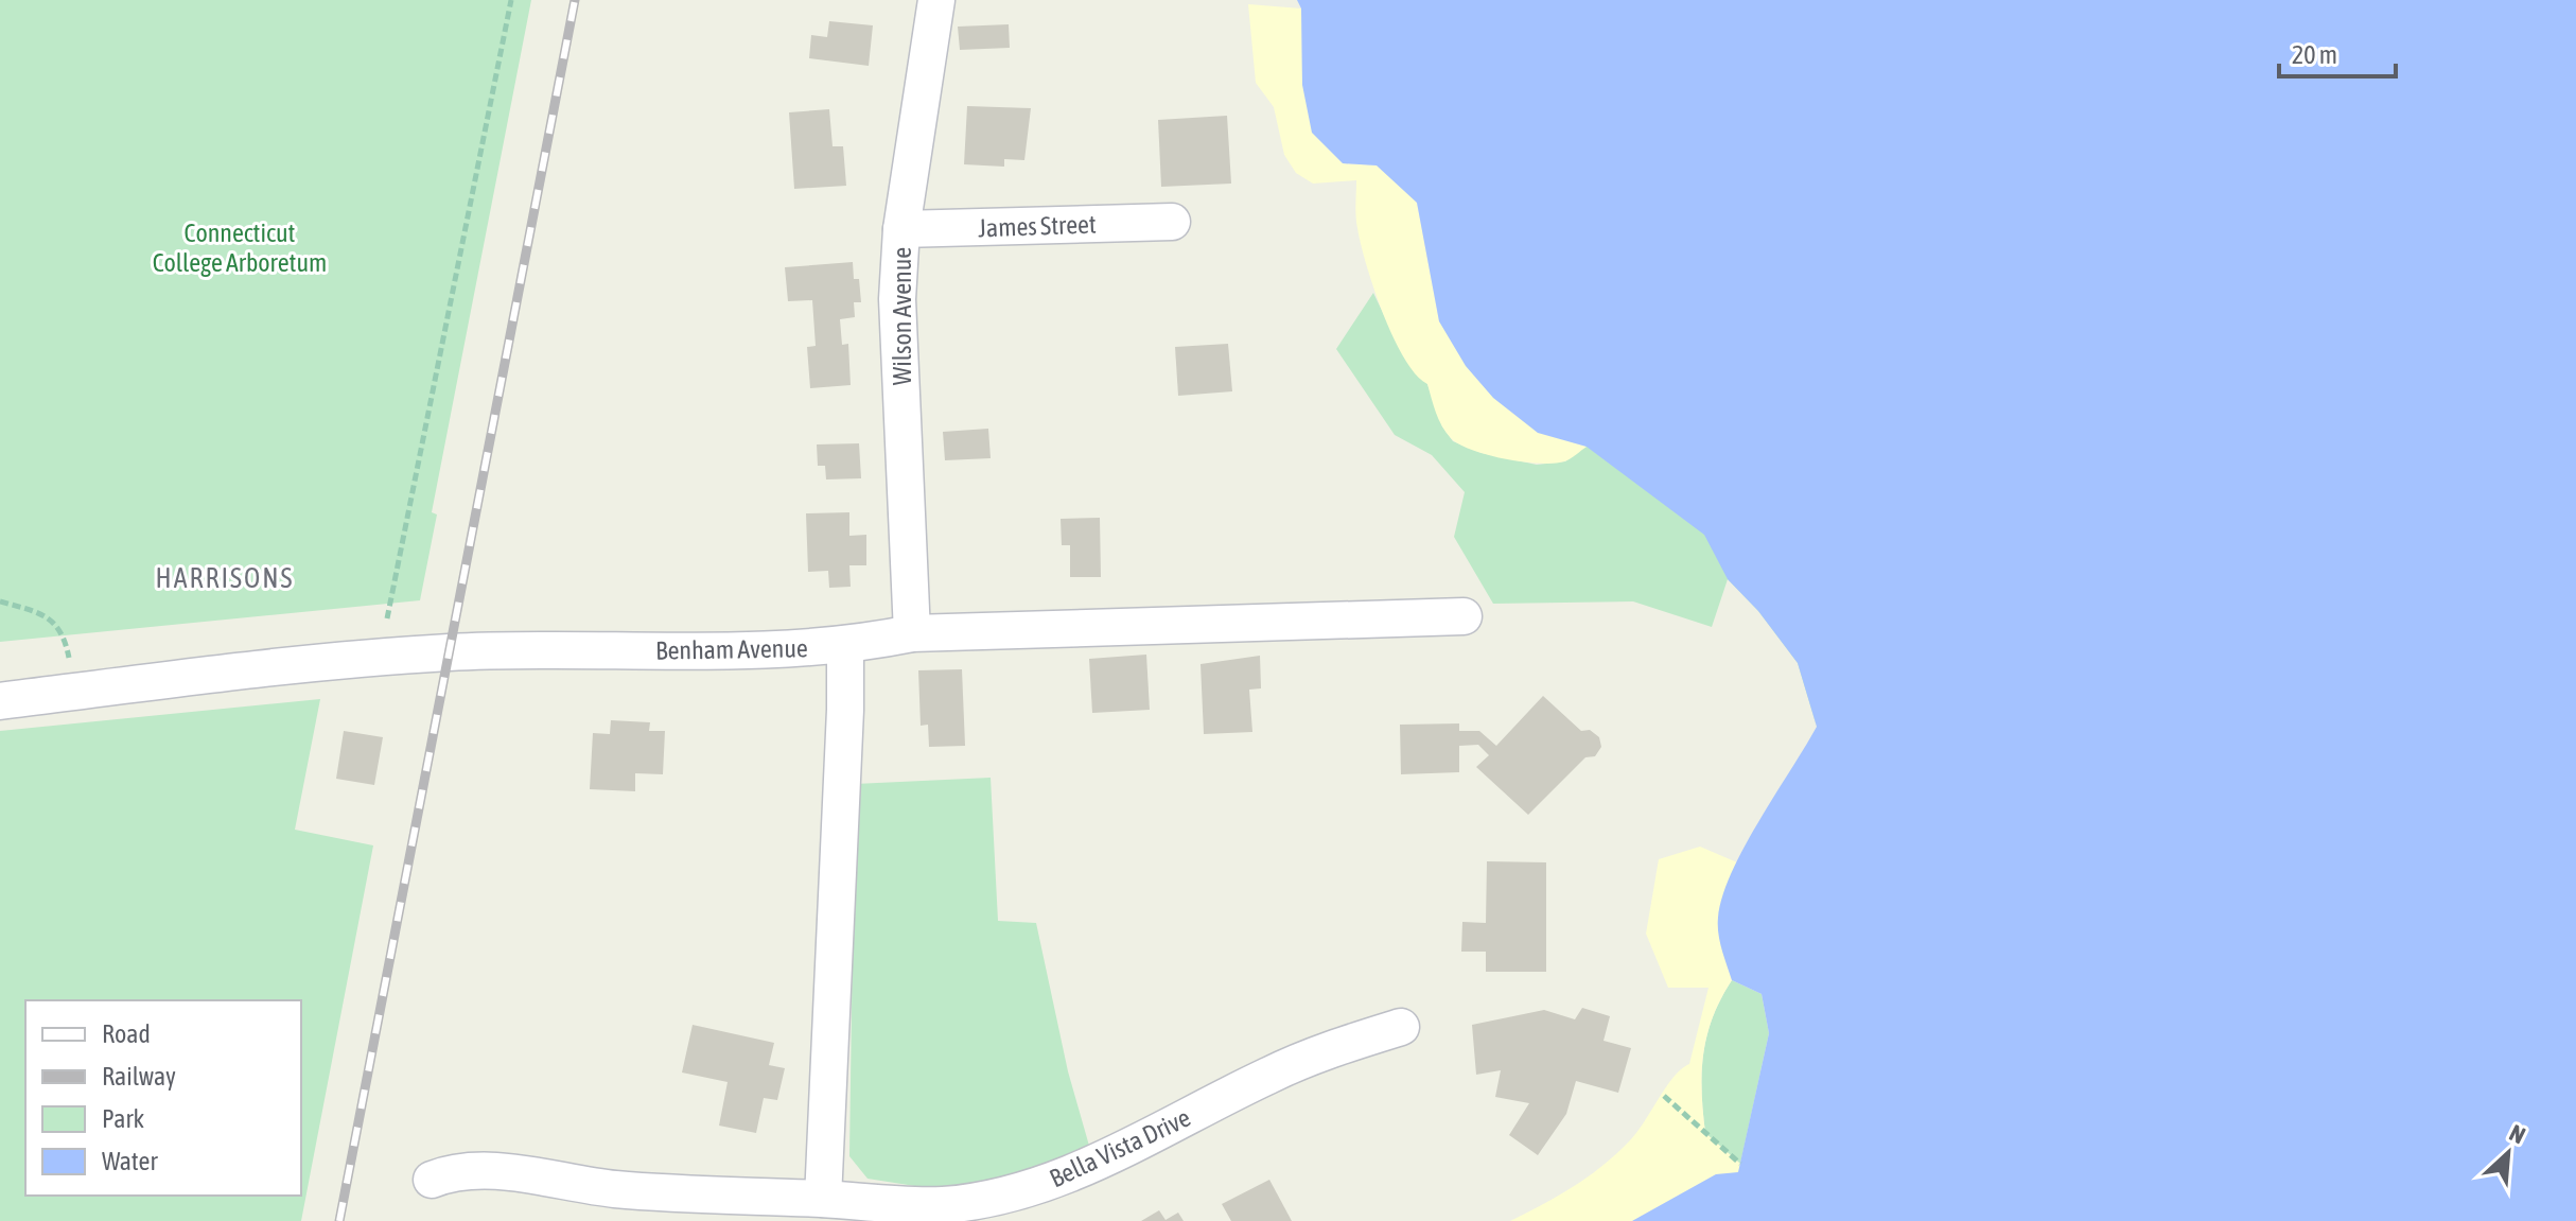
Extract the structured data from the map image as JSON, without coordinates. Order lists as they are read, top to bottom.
{
  "streets": {
    "street": [
      "James Street",
      "Wilson Avenue",
      "Benham Avenue",
      "Bella Vista Drive"
    ]
  },
  "crossings": [
    ["James Street", "Wilson Avenue"],
    ["Wilson Avenue", "Benham Avenue"]
  ],
  "districts": ["HARRISONS"],
  "parks": ["Connecticut College Arboretum"],
  "legend": [
    "Road",
    "Railway",
    "Park",
    "Water"
  ],
  "scale_bar": "20 m",
  "north": "top right"
}
